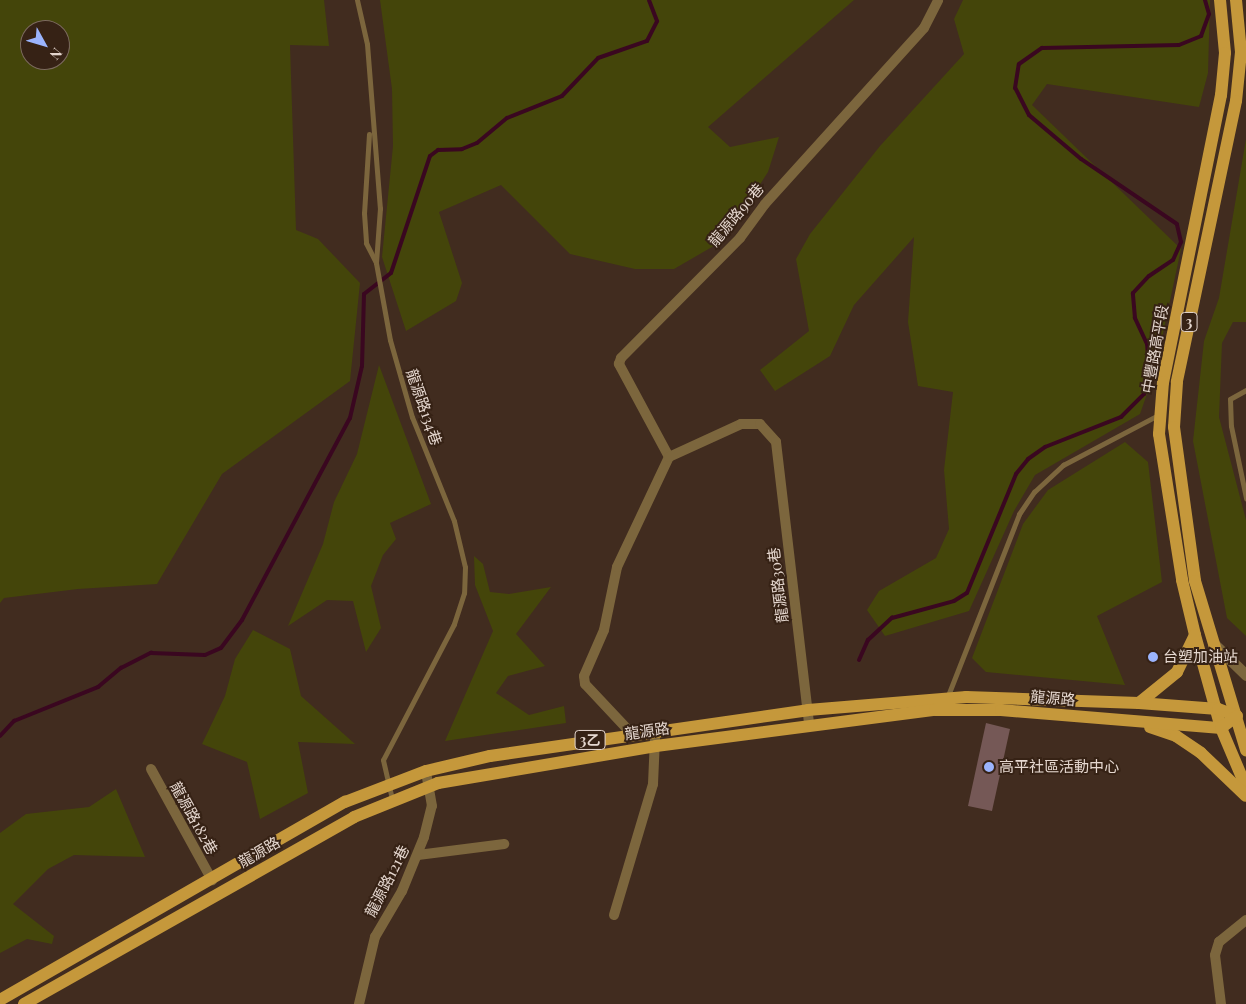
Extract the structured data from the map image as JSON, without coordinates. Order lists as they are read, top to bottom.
{
  "streets": {
    "main road": [
      "3",
      "中豐路高平段",
      "龍源路",
      "3乙"
    ],
    "street": [
      "龍源路90巷",
      "龍源路30巷",
      "龍源路182巷",
      "龍源路121巷"
    ],
    "lane": ["龍源路134巷"]
  },
  "crossings": [
    ["龍源路90巷", "龍源路30巷"],
    ["中豐路高平段", "龍源路"],
    ["中豐路高平段", "3乙"],
    ["龍源路134巷", "龍源路"],
    ["龍源路134巷", "3乙"],
    ["龍源路30巷", "龍源路"],
    ["龍源路30巷", "3乙"],
    ["龍源路", "龍源路121巷"],
    ["3乙", "龍源路182巷"],
    ["3乙", "龍源路121巷"]
  ],
  "places": ["台塑加油站", "高平社區活動中心"],
  "north": "bottom right"
}
